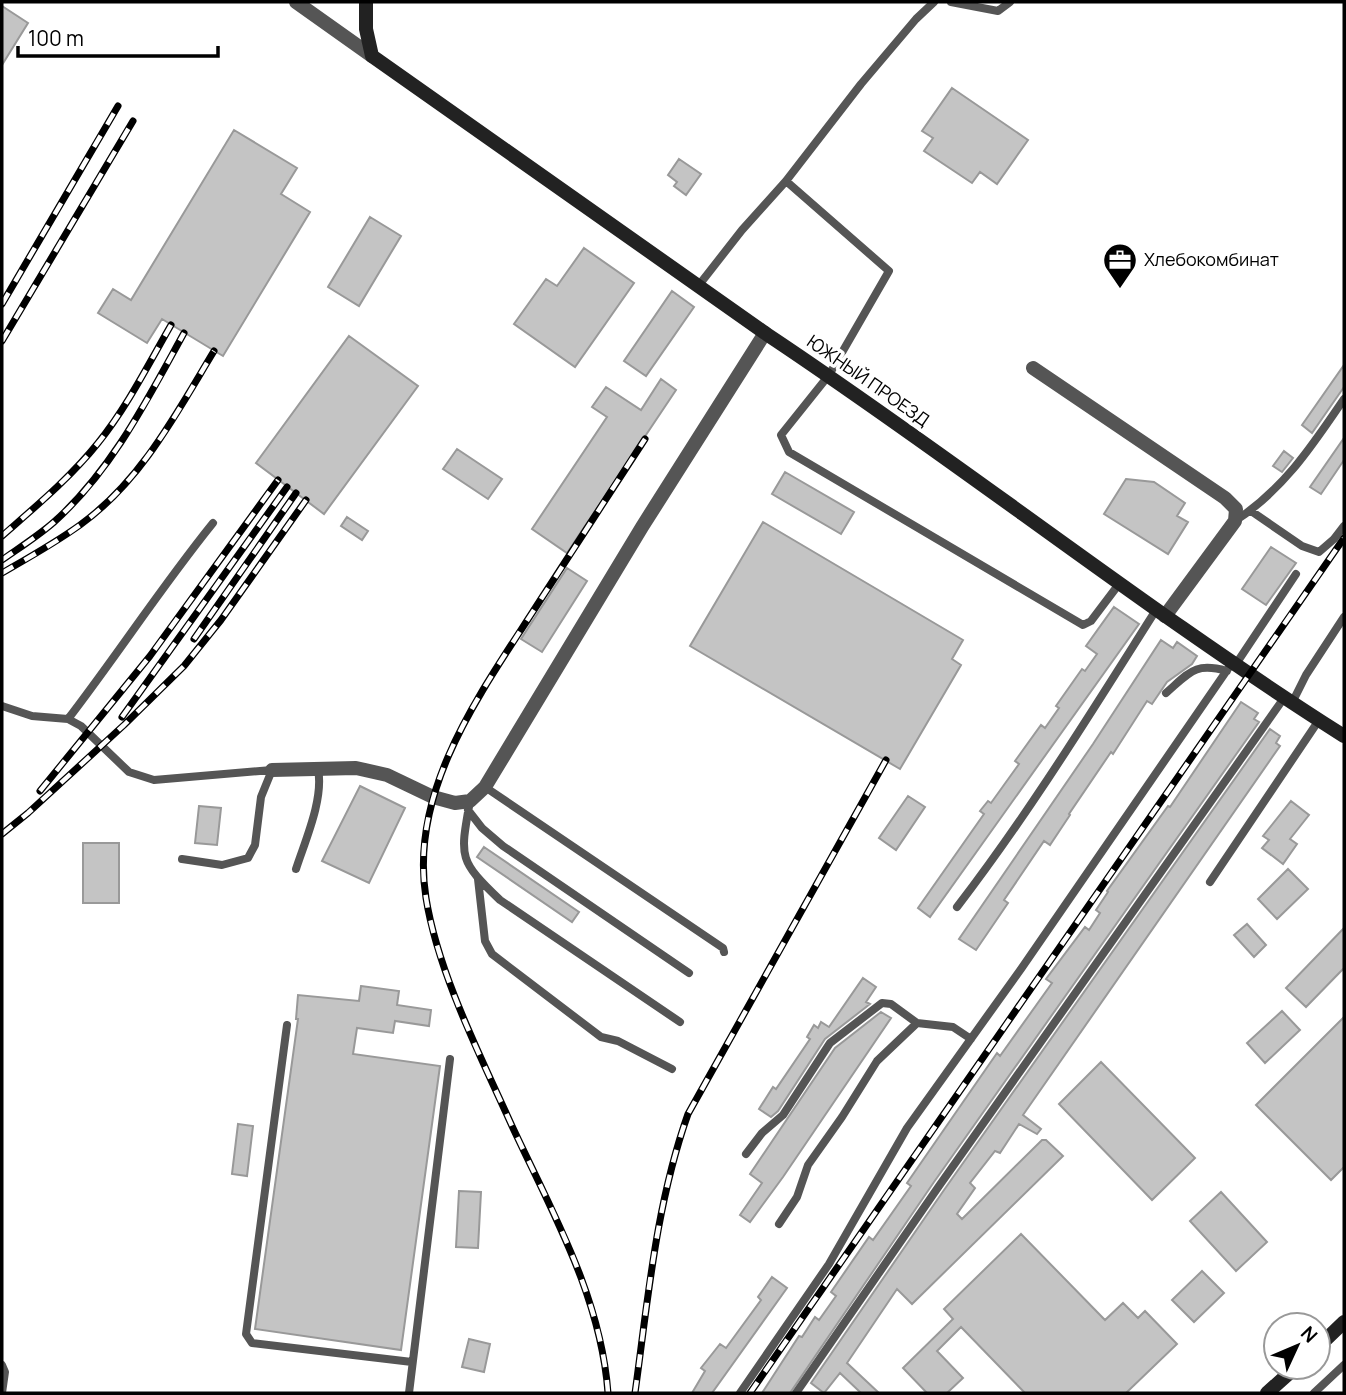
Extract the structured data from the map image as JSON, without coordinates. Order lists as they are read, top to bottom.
{
  "streets": {
    "street": ["ЮЖНЫЙ ПРОЕЗД"]
  },
  "places": {
    "office": ["Хлебокомбинат"]
  },
  "scale_bar": "100 m",
  "north": "top right"
}
